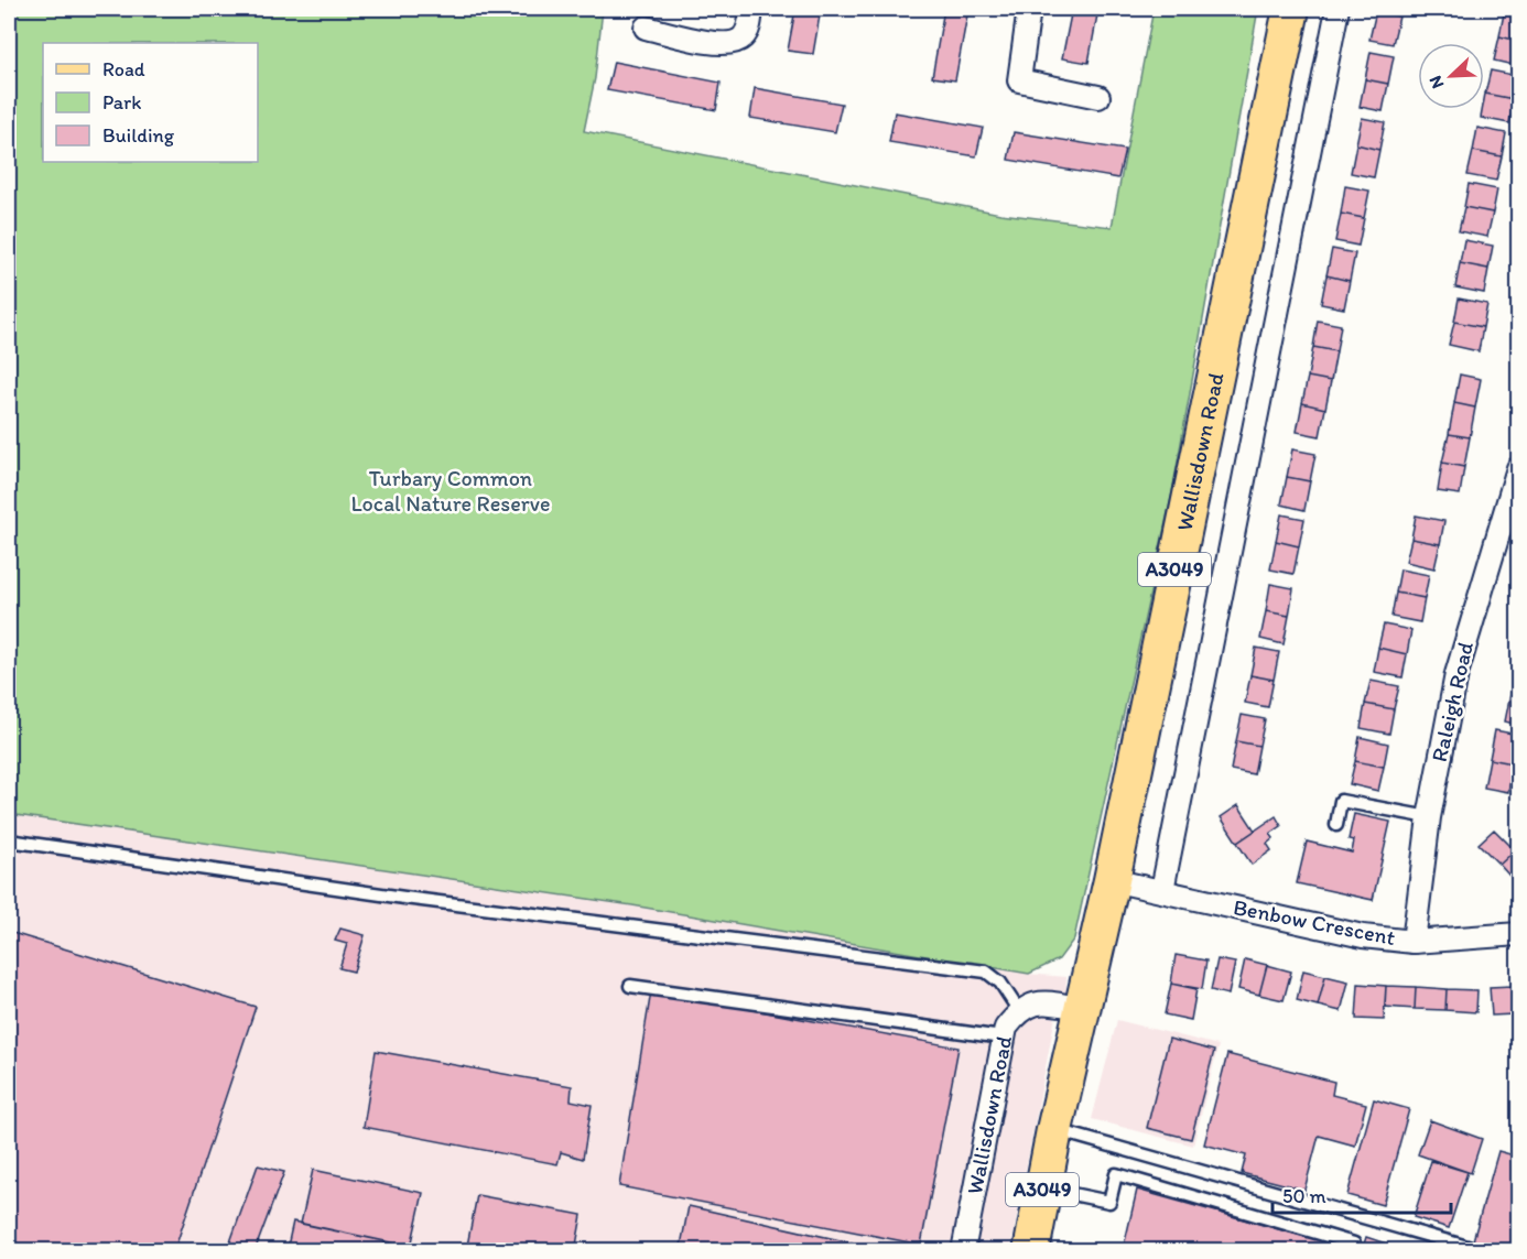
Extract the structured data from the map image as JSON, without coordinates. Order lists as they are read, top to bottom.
{
  "streets": {
    "main road": ["Wallisdown Road", "A3049"],
    "street": ["Raleigh Road", "Benbow Crescent"]
  },
  "crossings": [
    ["Wallisdown Road", "Benbow Crescent"],
    ["Raleigh Road", "Benbow Crescent"]
  ],
  "parks": ["Turbary Common Local Nature Reserve"],
  "legend": ["Road", "Park", "Building"],
  "scale_bar": "50 m",
  "north": "bottom left"
}
